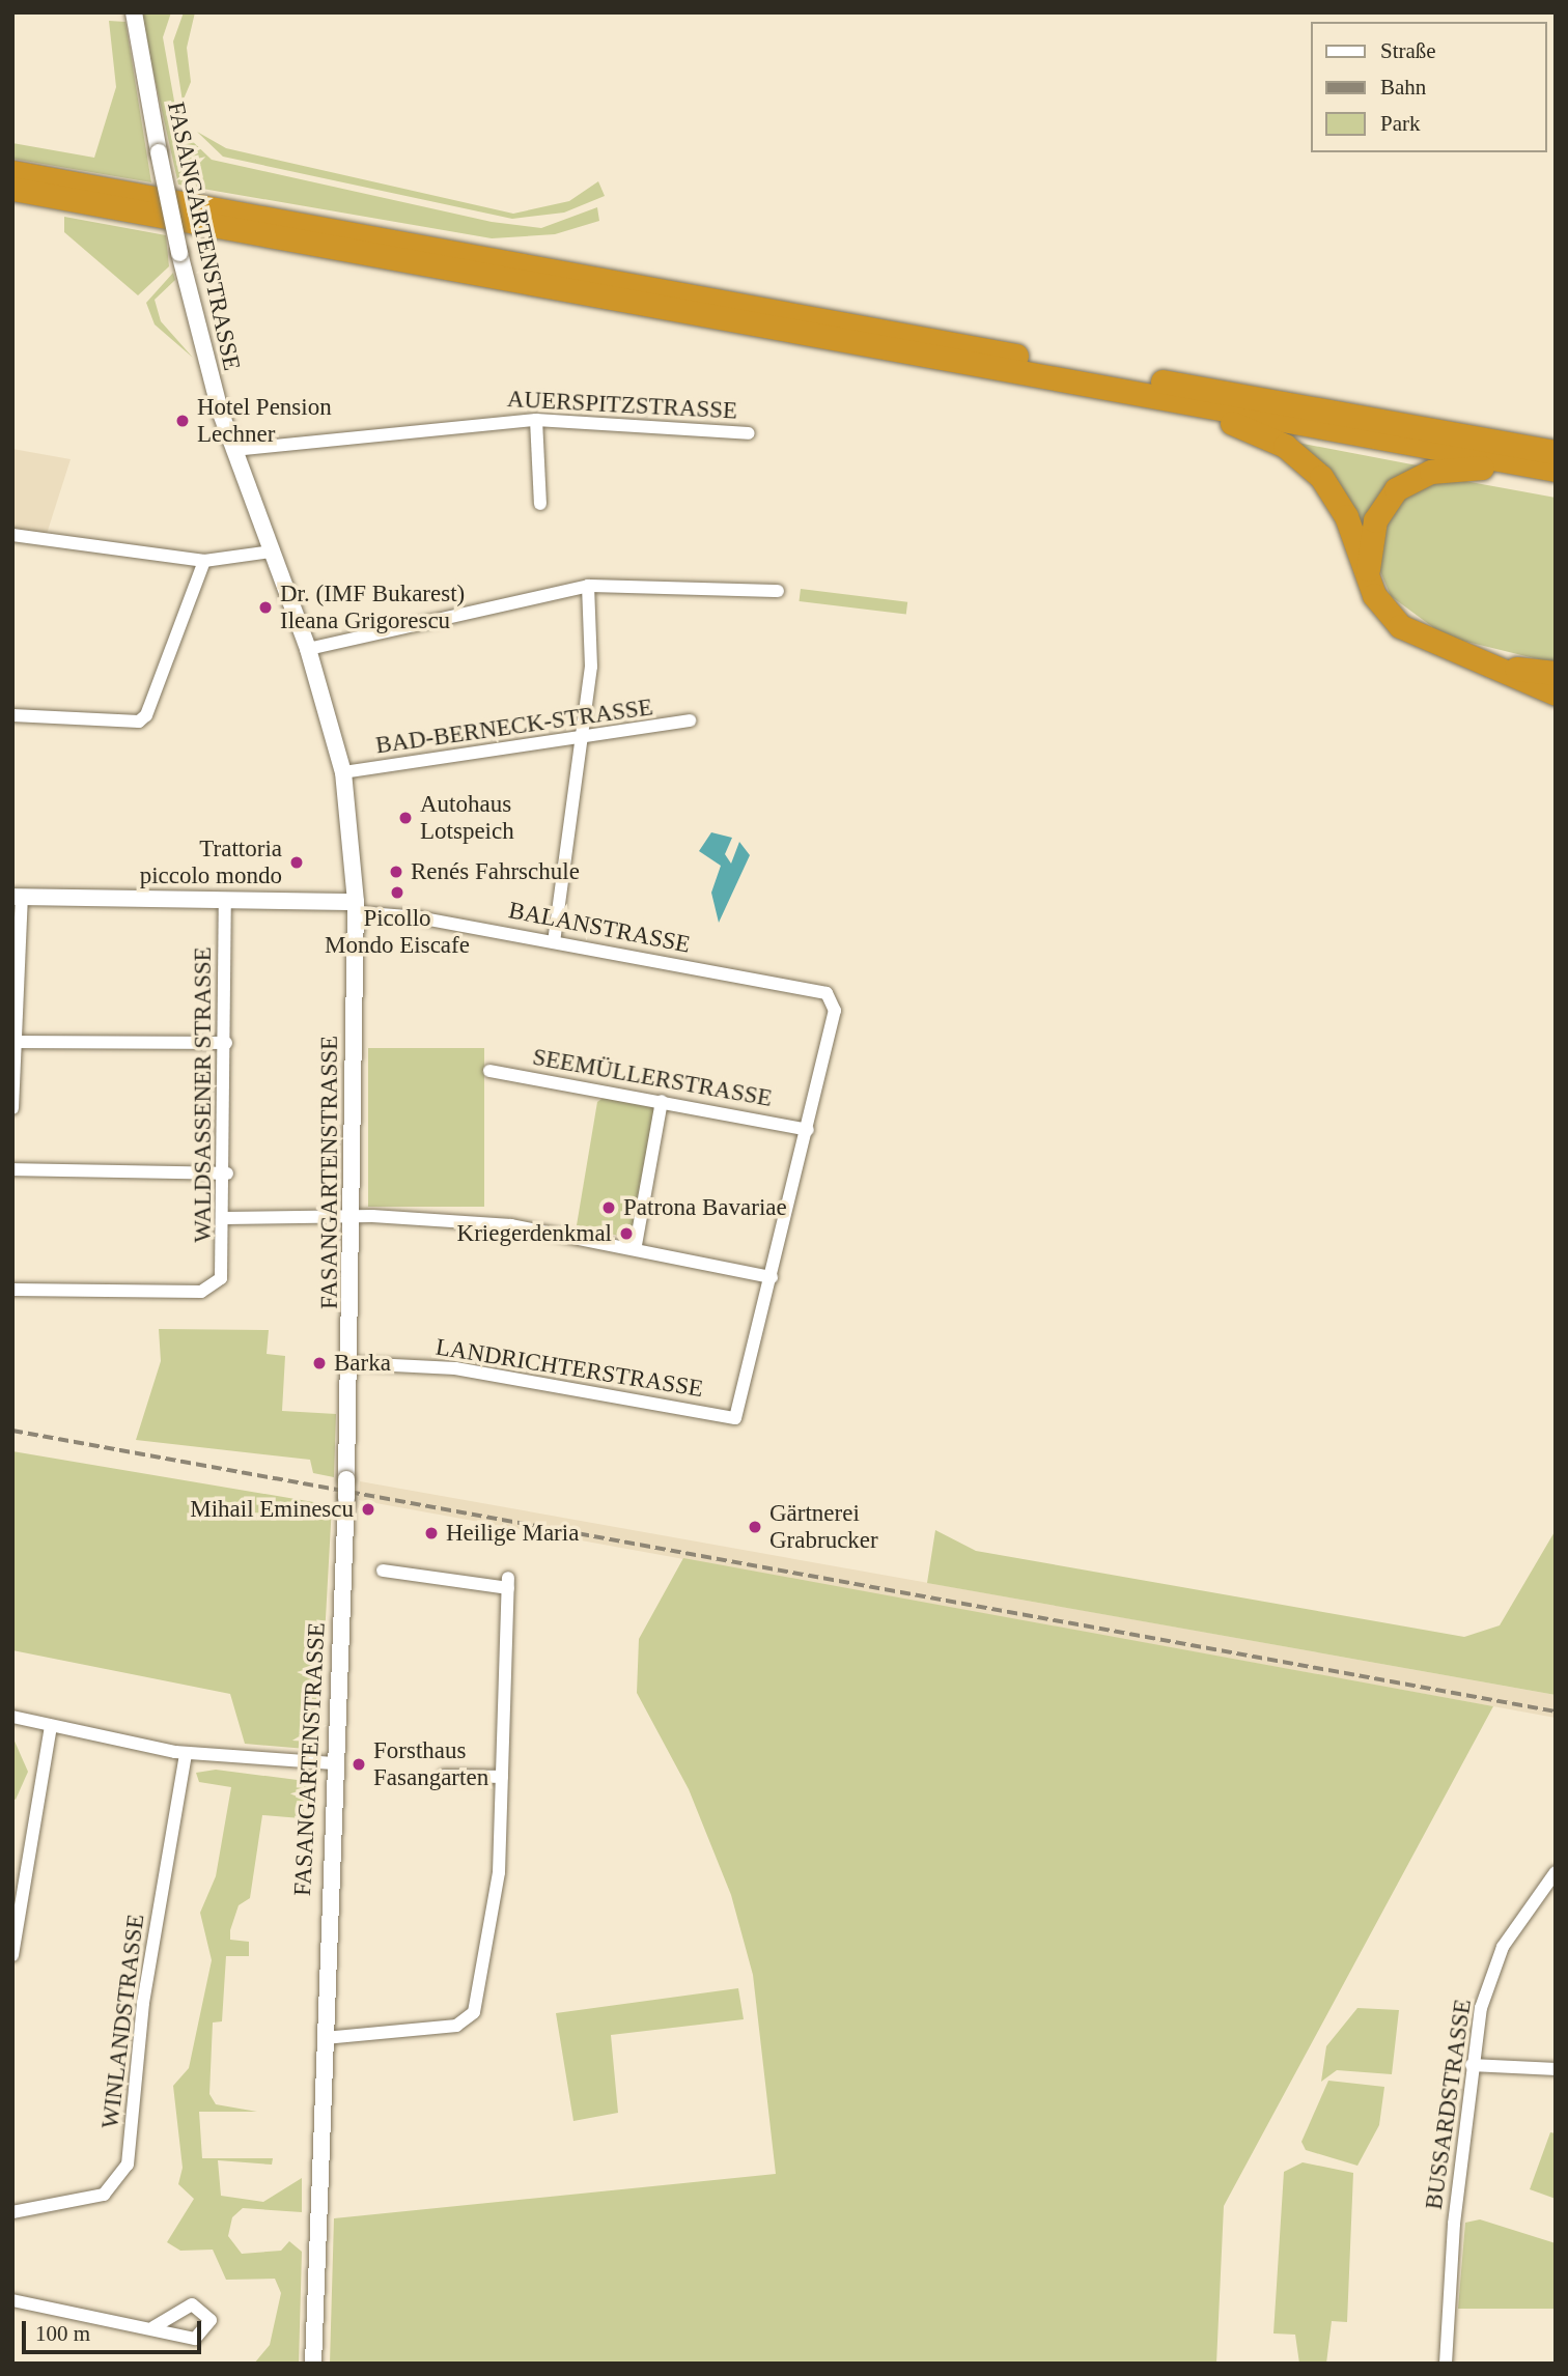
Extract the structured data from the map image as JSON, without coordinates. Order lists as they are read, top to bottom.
{
  "streets": {
    "street": [
      "FASANGARTENSTRASSE",
      "AUERSPITZSTRASSE",
      "BAD-BERNECK-STRASSE",
      "BALANSTRASSE",
      "SEEMÜLLERSTRASSE",
      "WALDSASSENER STRASSE",
      "LANDRICHTERSTRASSE",
      "WINLANDSTRASSE",
      "BUSSARDSTRASSE"
    ]
  },
  "crossings": [
    ["FASANGARTENSTRASSE", "AUERSPITZSTRASSE"],
    ["FASANGARTENSTRASSE", "BAD-BERNECK-STRASSE"],
    ["FASANGARTENSTRASSE", "BALANSTRASSE"],
    ["FASANGARTENSTRASSE", "LANDRICHTERSTRASSE"],
    ["BALANSTRASSE", "SEEMÜLLERSTRASSE"],
    ["BALANSTRASSE", "WALDSASSENER STRASSE"]
  ],
  "places": [
    "Hotel Pension Lechner",
    "Dr. (IMF Bukarest) Ileana Grigorescu",
    "Autohaus Lotspeich",
    "Trattoria piccolo mondo",
    "Renés Fahrschule",
    "Picollo Mondo Eiscafe",
    "Patrona Bavariae",
    "Kriegerdenkmal",
    "Barka",
    "Mihail Eminescu",
    "Gärtnerei Grabrucker",
    "Heilige Maria",
    "Forsthaus Fasangarten"
  ],
  "legend": ["Straße", "Bahn", "Park"],
  "scale_bar": "100 m"
}
